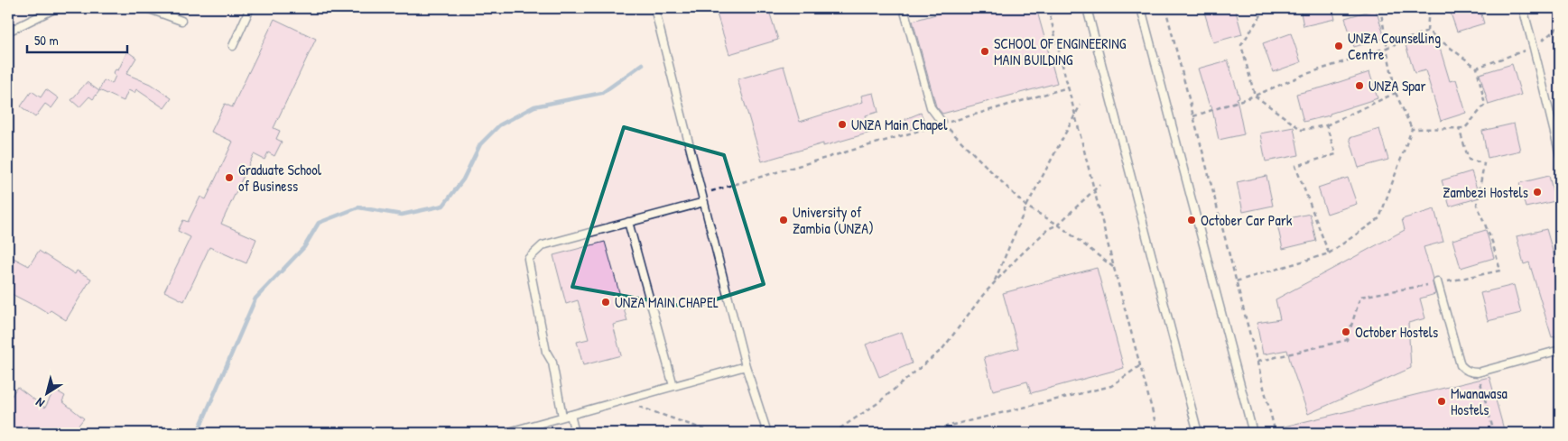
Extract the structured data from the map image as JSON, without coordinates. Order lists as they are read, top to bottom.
{
  "places": [
    "UNZA Counselling Centre",
    "SCHOOL OF ENGINEERING MAIN BUILDING",
    "UNZA Spar",
    "UNZA Main Chapel",
    "Graduate School of Business",
    "Zambezi Hostels",
    "University of Zambia (UNZA)",
    "October Car Park",
    "UNZA MAIN CHAPEL",
    "October Hostels",
    "Mwanawasa Hostels"
  ],
  "scale_bar": "50 m",
  "north": "bottom left"
}
